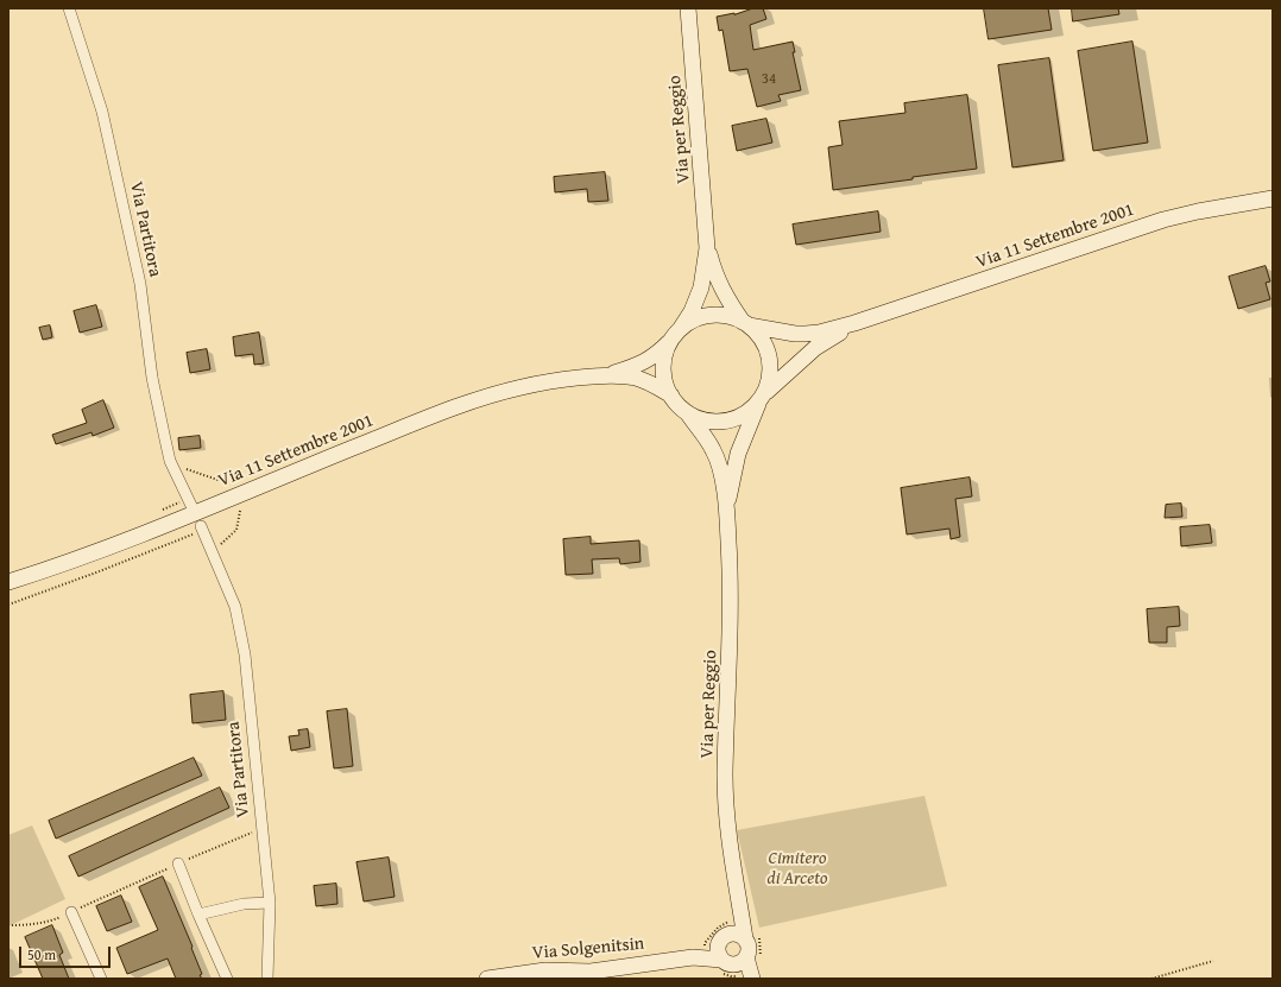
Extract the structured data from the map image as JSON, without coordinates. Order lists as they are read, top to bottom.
{
  "streets": {
    "main road": ["Via per Reggio", "Via 11 Settembre 2001", "Via Solgenitsin"],
    "street": ["Via Partitora"]
  },
  "crossings": [
    ["Via per Reggio", "Via 11 Settembre 2001"],
    ["Via per Reggio", "Via Solgenitsin"],
    ["Via Partitora", "Via 11 Settembre 2001"]
  ],
  "parks": ["Cimitero di Arceto"],
  "house_numbers": ["34"],
  "scale_bar": "50 m"
}
